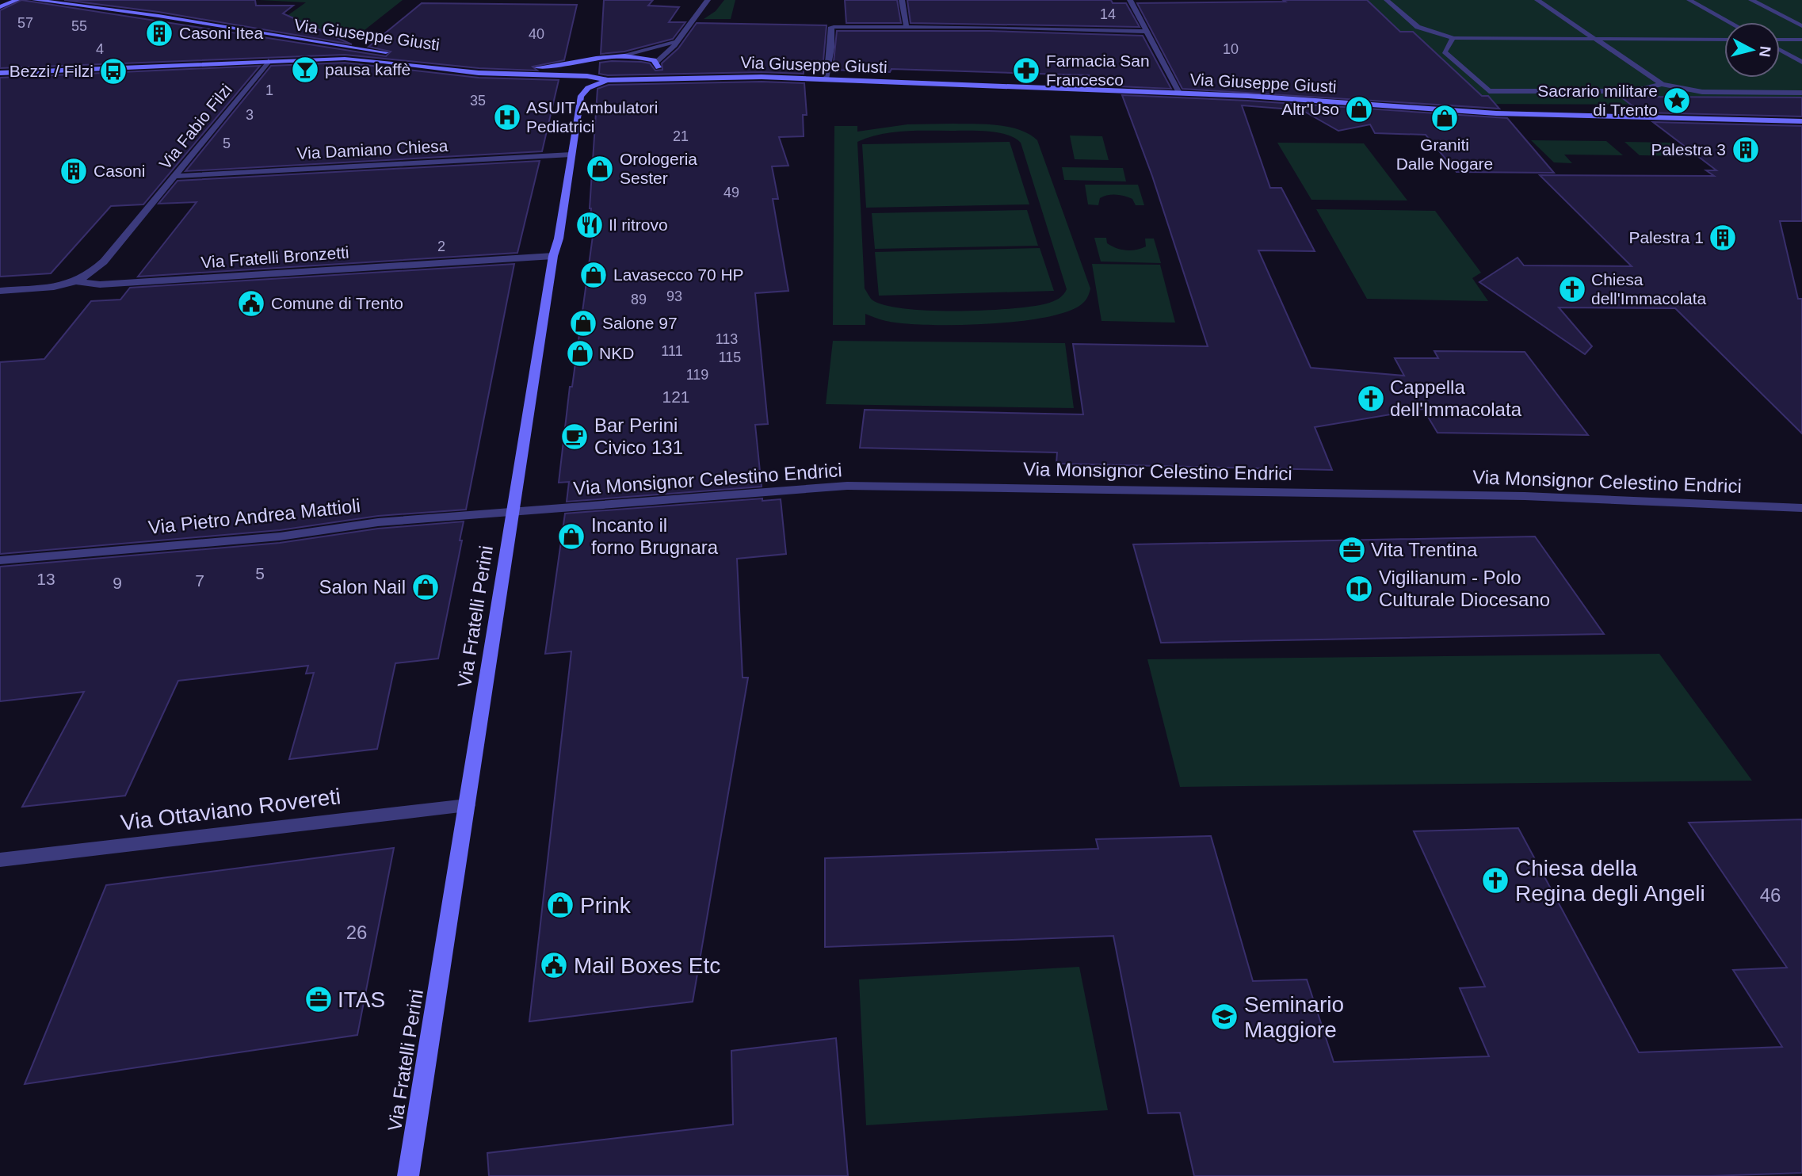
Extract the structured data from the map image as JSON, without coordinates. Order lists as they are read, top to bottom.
{
  "streets": {
    "street": [
      "Via Giuseppe Giusti",
      "Via Fabio Filzi",
      "Via Damiano Chiesa",
      "Via Fratelli Bronzetti",
      "Via Monsignor Celestino Endrici",
      "Via Pietro Andrea Mattioli",
      "Via Fratelli Perini",
      "Via Ottaviano Rovereti"
    ]
  },
  "crossings": [
    ["Via Giuseppe Giusti", "Via Fabio Filzi"],
    ["Via Giuseppe Giusti", "Via Fratelli Perini"],
    ["Via Fabio Filzi", "Via Damiano Chiesa"],
    ["Via Fabio Filzi", "Via Fratelli Bronzetti"],
    ["Via Damiano Chiesa", "Via Fratelli Perini"],
    ["Via Fratelli Bronzetti", "Via Fratelli Perini"],
    ["Via Monsignor Celestino Endrici", "Via Pietro Andrea Mattioli"],
    ["Via Monsignor Celestino Endrici", "Via Fratelli Perini"],
    ["Via Pietro Andrea Mattioli", "Via Fratelli Perini"],
    ["Via Fratelli Perini", "Via Ottaviano Rovereti"]
  ],
  "places": {
    "building": [
      "Casoni Itea",
      "Palestra 3",
      "Casoni",
      "Palestra 1"
    ],
    "bar": ["pausa kaffè"],
    "pharmacy": ["Farmacia San Francesco"],
    "bus stop": ["Bezzi / Filzi"],
    "place": ["Sacrario militare di Trento"],
    "shop": [
      "Altr'Uso",
      "Graniti Dalle Nogare",
      "Orologeria Sester",
      "Lavasecco 70 HP",
      "Salone 97",
      "NKD",
      "Incanto il forno Brugnara",
      "Salon Nail",
      "Prink"
    ],
    "hospital": ["ASUIT Ambulatori Pediatrici"],
    "restaurant": ["Il ritrovo"],
    "church": ["Chiesa dell'Immacolata", "Cappella dell'Immacolata", "Chiesa della Regina degli Angeli"],
    "public building": ["Comune di Trento", "Mail Boxes Etc"],
    "cafe": ["Bar Perini Civico 131"],
    "office": ["Vita Trentina", "ITAS"],
    "library": ["Vigilianum - Polo Culturale Diocesano"],
    "school or university": ["Seminario Maggiore"]
  },
  "house_numbers": [
    "14",
    "57",
    "55",
    "40",
    "4",
    "10",
    "1",
    "35",
    "3",
    "21",
    "5",
    "49",
    "2",
    "93",
    "89",
    "113",
    "111",
    "115",
    "119",
    "121",
    "5",
    "13",
    "7",
    "9",
    "46",
    "26"
  ],
  "north": "right"
}
